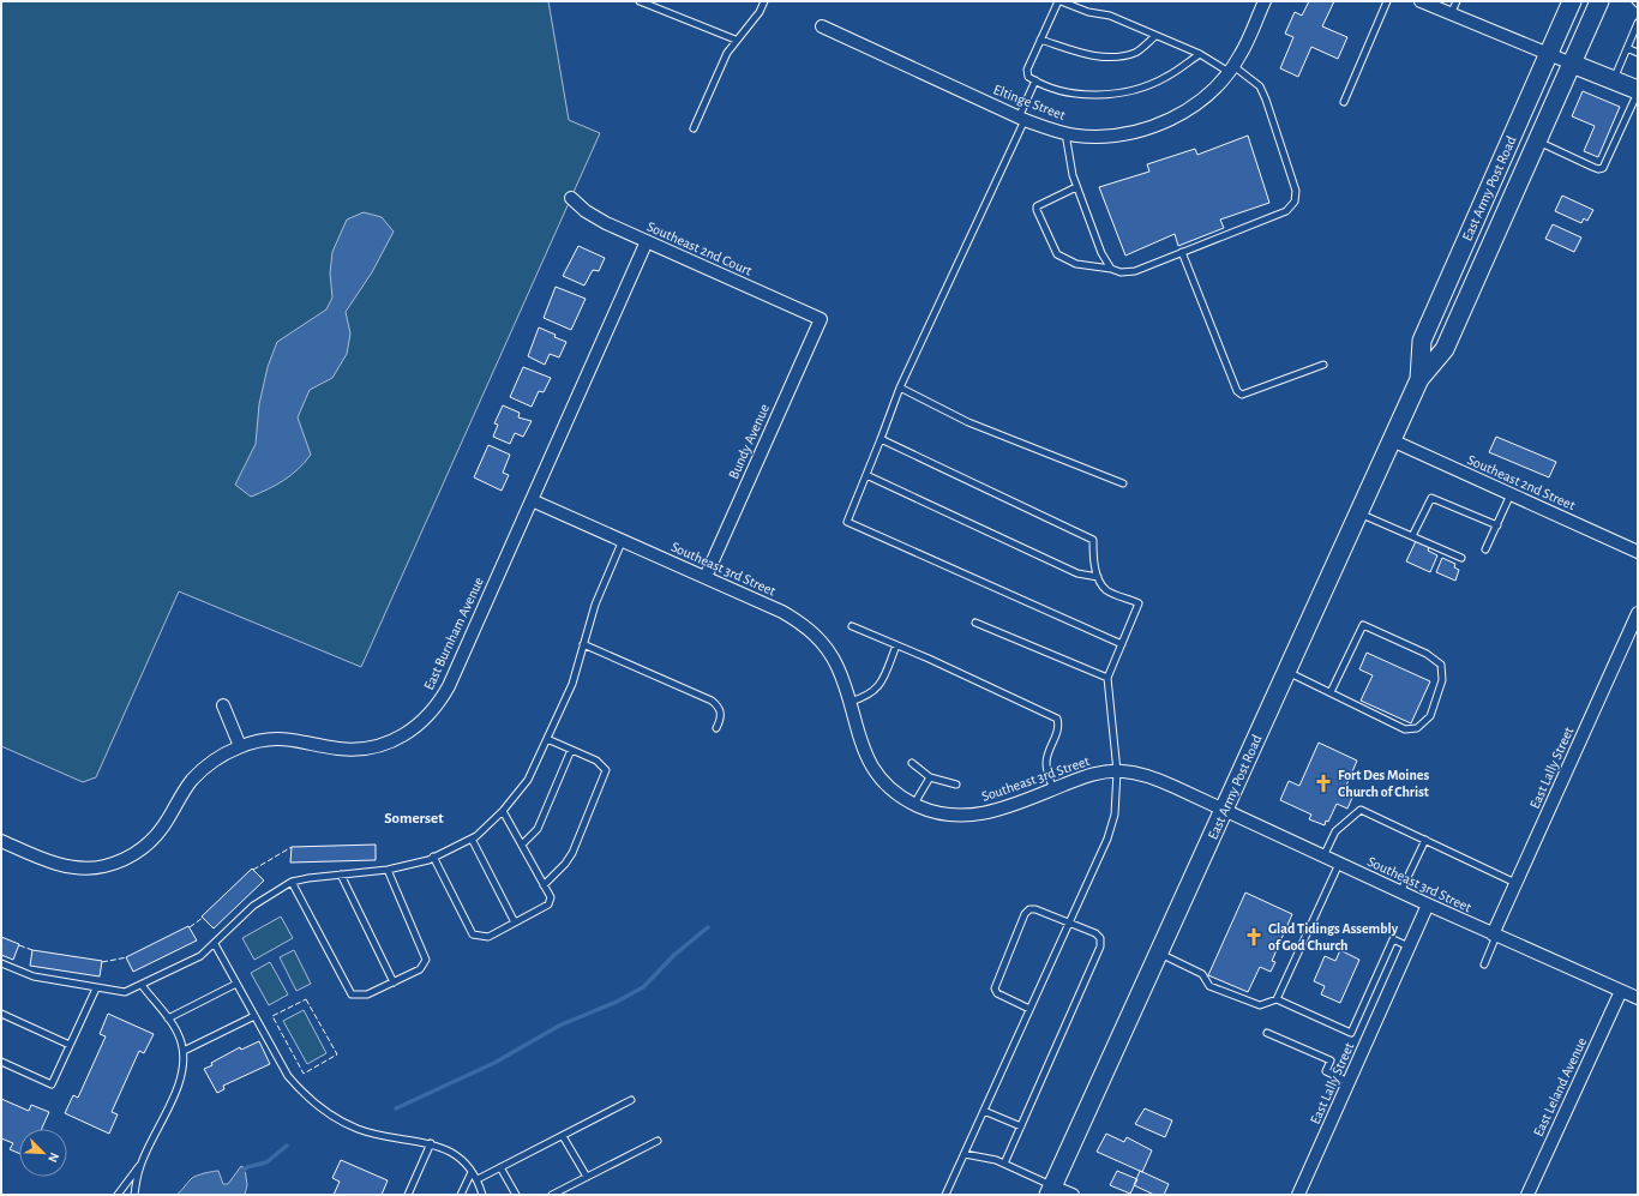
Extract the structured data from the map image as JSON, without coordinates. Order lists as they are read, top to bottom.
{
  "streets": {
    "main road": ["East Army Post Road"],
    "street": [
      "Eltinge Street",
      "Southeast 2nd Court",
      "Bundy Avenue",
      "Southeast 2nd Street",
      "Southeast 3rd Street",
      "East Burnham Avenue",
      "East Lally Street",
      "East Leland Avenue"
    ]
  },
  "crossings": [
    ["East Army Post Road", "Southeast 2nd Street"],
    ["East Army Post Road", "Southeast 3rd Street"],
    ["Southeast 2nd Court", "Bundy Avenue"],
    ["Southeast 2nd Court", "East Burnham Avenue"],
    ["Bundy Avenue", "Southeast 3rd Street"],
    ["Southeast 3rd Street", "East Burnham Avenue"],
    ["Southeast 3rd Street", "East Lally Street"],
    ["Southeast 3rd Street", "East Leland Avenue"]
  ],
  "districts": ["Somerset"],
  "places": {
    "church": ["Fort Des Moines Church of Christ", "Glad Tidings Assembly of God Church"]
  },
  "north": "bottom right"
}
